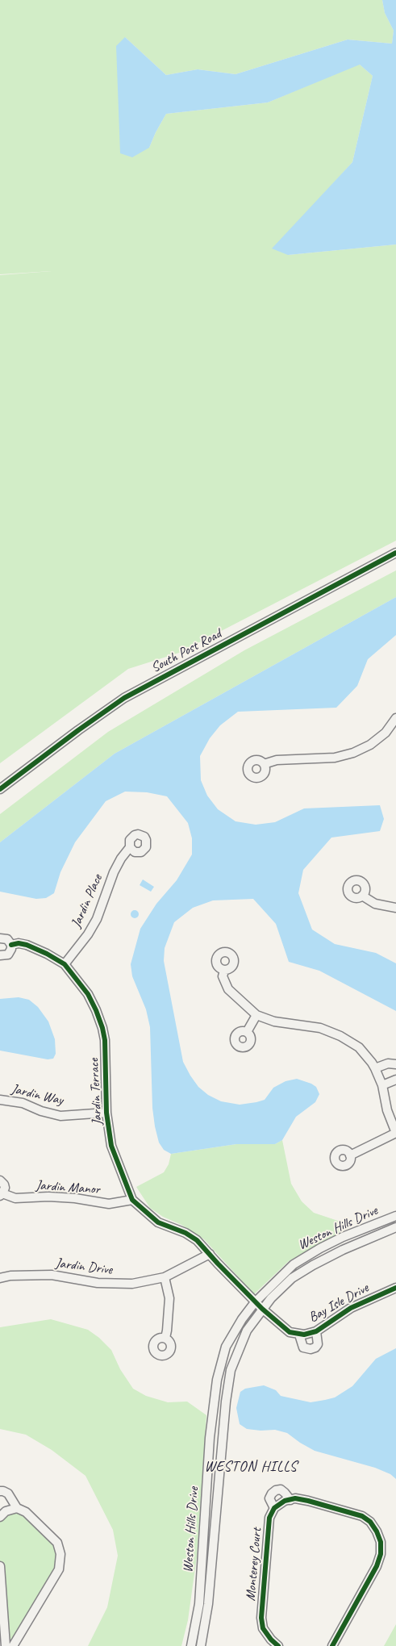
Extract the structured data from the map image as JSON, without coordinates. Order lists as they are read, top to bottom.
{
  "streets": {
    "street": [
      "South Post Road",
      "Jardin Place",
      "Jardin Terrace",
      "Jardin Way",
      "Jardin Manor",
      "Weston Hills Drive",
      "Jardin Drive",
      "Bay Isle Drive",
      "Monterey Court"
    ]
  },
  "crossings": [
    ["Jardin Place", "Jardin Terrace"],
    ["Jardin Terrace", "Jardin Way"],
    ["Jardin Terrace", "Jardin Manor"],
    ["Jardin Terrace", "Weston Hills Drive"],
    ["Jardin Terrace", "Jardin Drive"],
    ["Jardin Terrace", "Bay Isle Drive"],
    ["Weston Hills Drive", "Bay Isle Drive"]
  ],
  "districts": ["WESTON HILLS"]
}
